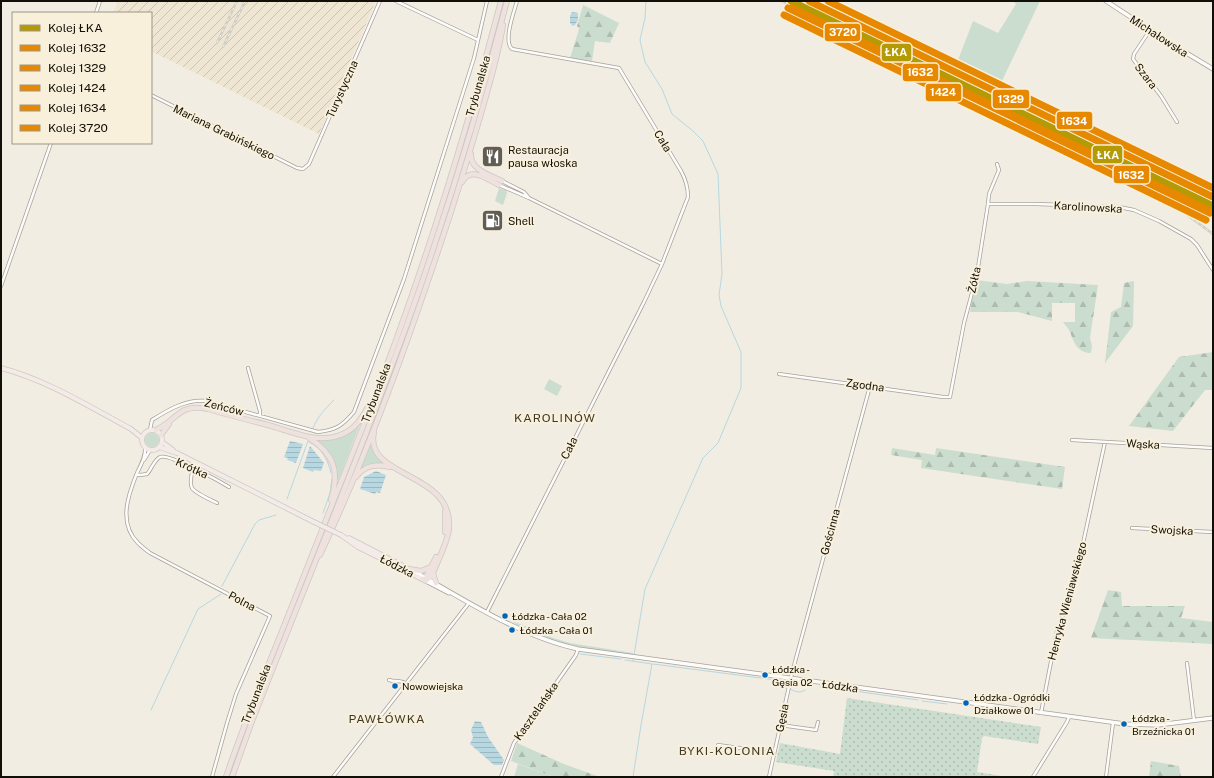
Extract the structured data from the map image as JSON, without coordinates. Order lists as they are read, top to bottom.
{
  "streets": {
    "highway": ["Trybunalska"],
    "main road": ["Michałowska", "Łódzka"],
    "street": [
      "Szara",
      "Turystyczna",
      "Mariana Grabińskiego",
      "Cała",
      "Karolinowska",
      "Żółta",
      "Zgodna",
      "Żeńców",
      "Wąska",
      "Krótka",
      "Swojska",
      "Gościnna",
      "Polna",
      "Henryka Wieniawskiego",
      "Kasztelańska",
      "Gęsia"
    ]
  },
  "crossings": [
    ["Michałowska", "Szara"],
    ["Turystyczna", "Mariana Grabińskiego"],
    ["Cała", "Łódzka"],
    ["Karolinowska", "Żółta"],
    ["Żółta", "Zgodna"],
    ["Zgodna", "Gościnna"],
    ["Żeńców", "Polna"],
    ["Wąska", "Henryka Wieniawskiego"],
    ["Krótka", "Polna"],
    ["Gościnna", "Łódzka"],
    ["Gościnna", "Gęsia"],
    ["Łódzka", "Henryka Wieniawskiego"],
    ["Łódzka", "Kasztelańska"],
    ["Łódzka", "Gęsia"]
  ],
  "districts": ["KAROLINÓW", "PAWŁÓWKA", "BYKI-KOLONIA"],
  "places": {
    "restaurant": ["Restauracja pausa włoska"],
    "fuel station": ["Shell"],
    "other": [
      "Łódzka - Cała 02",
      "Łódzka - Cała 01",
      "Łódzka - Gęsia 02",
      "Nowowiejska",
      "Łódzka - Ogródki Działkowe 01",
      "Łódzka - Brzeźnicka 01"
    ]
  },
  "lines": [
    "rail line ŁKA",
    "rail line 1329",
    "rail line 1634",
    "rail line 1632",
    "rail line 3720",
    "rail line 1424"
  ],
  "legend": [
    "Kolej ŁKA",
    "Kolej 1632",
    "Kolej 1329",
    "Kolej 1424",
    "Kolej 1634",
    "Kolej 3720"
  ]
}
